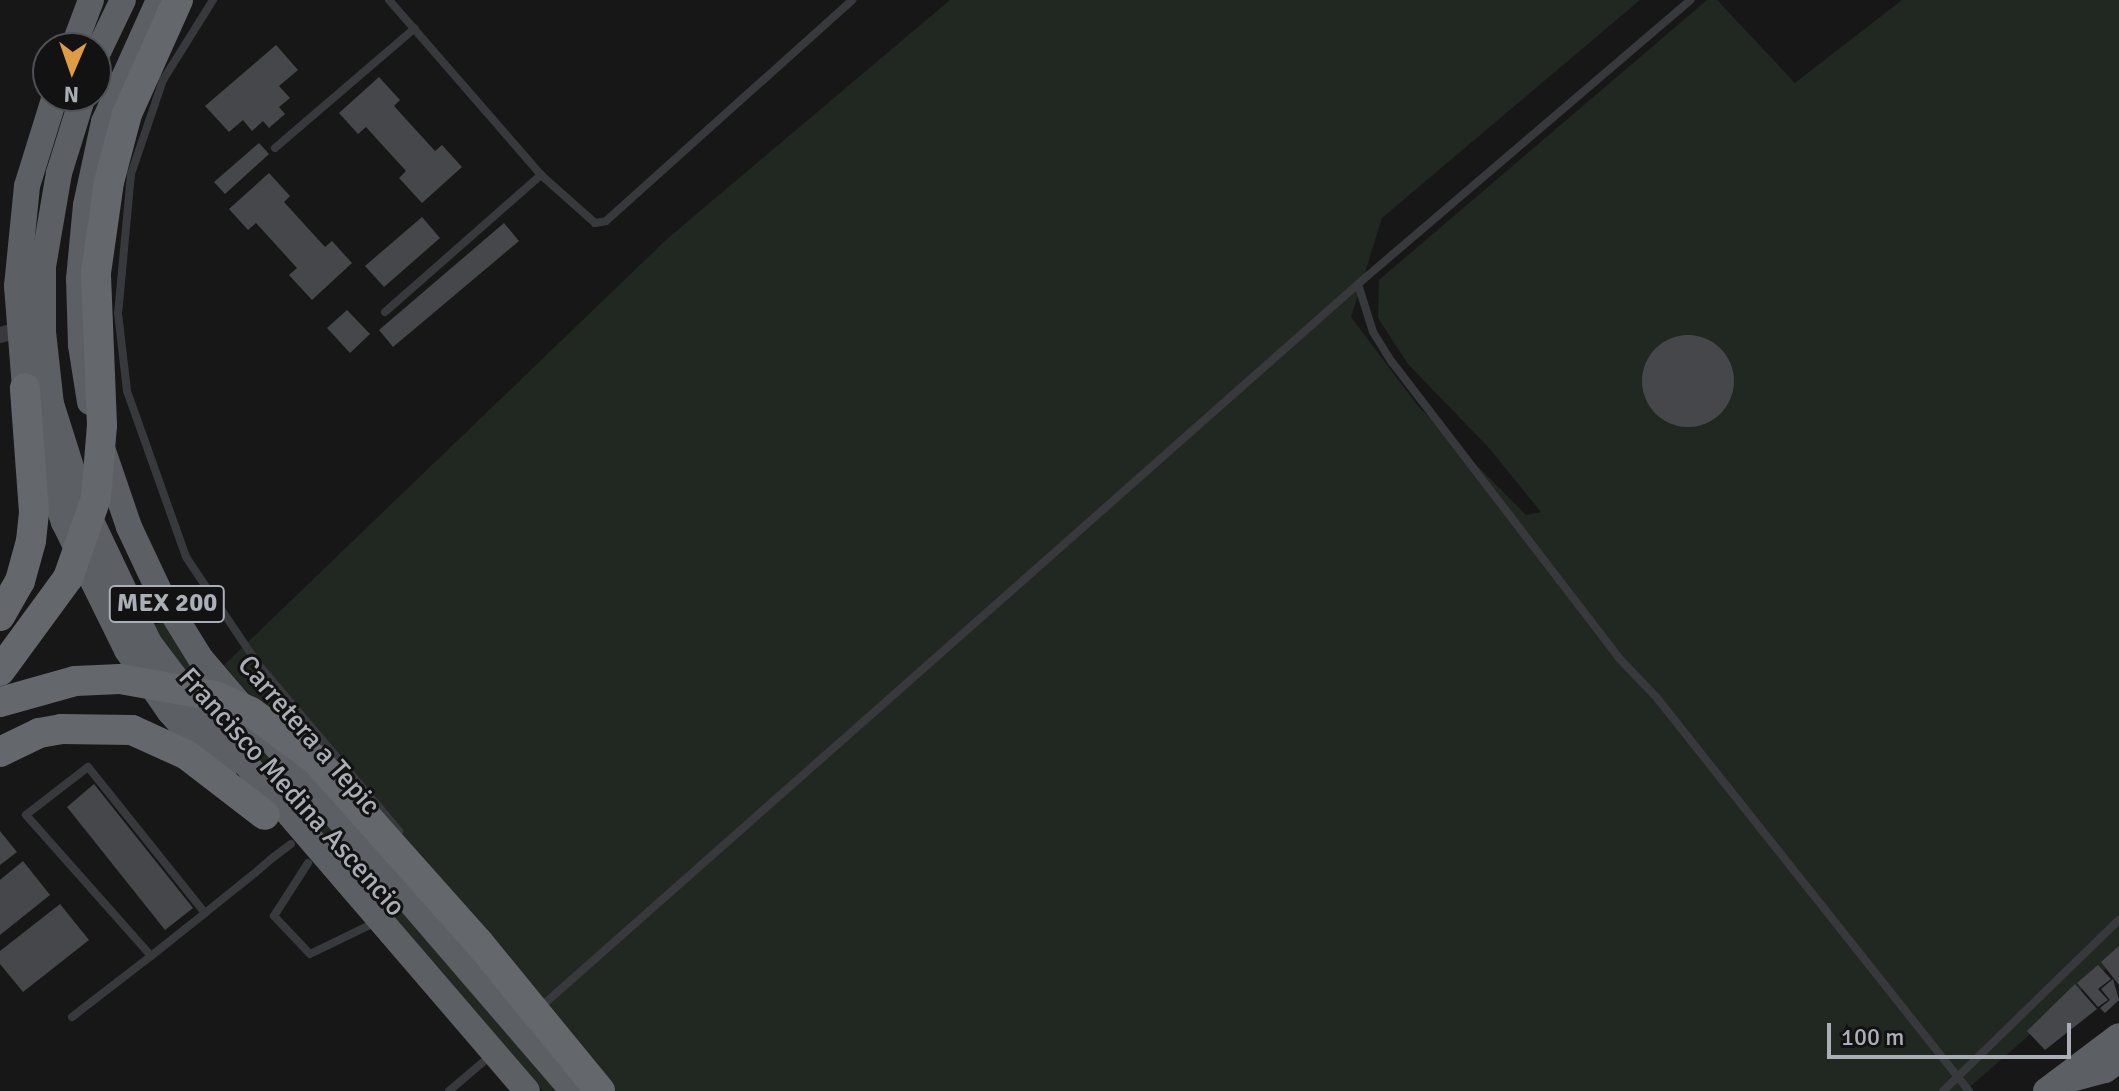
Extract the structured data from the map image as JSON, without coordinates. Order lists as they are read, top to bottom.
{
  "streets": {
    "highway": ["MEX 200", "Carretera a Tepic", "Francisco Medina Ascencio"]
  },
  "crossings": [
    ["MEX 200", "Francisco Medina Ascencio"]
  ],
  "scale_bar": "100 m",
  "north": "bottom"
}
